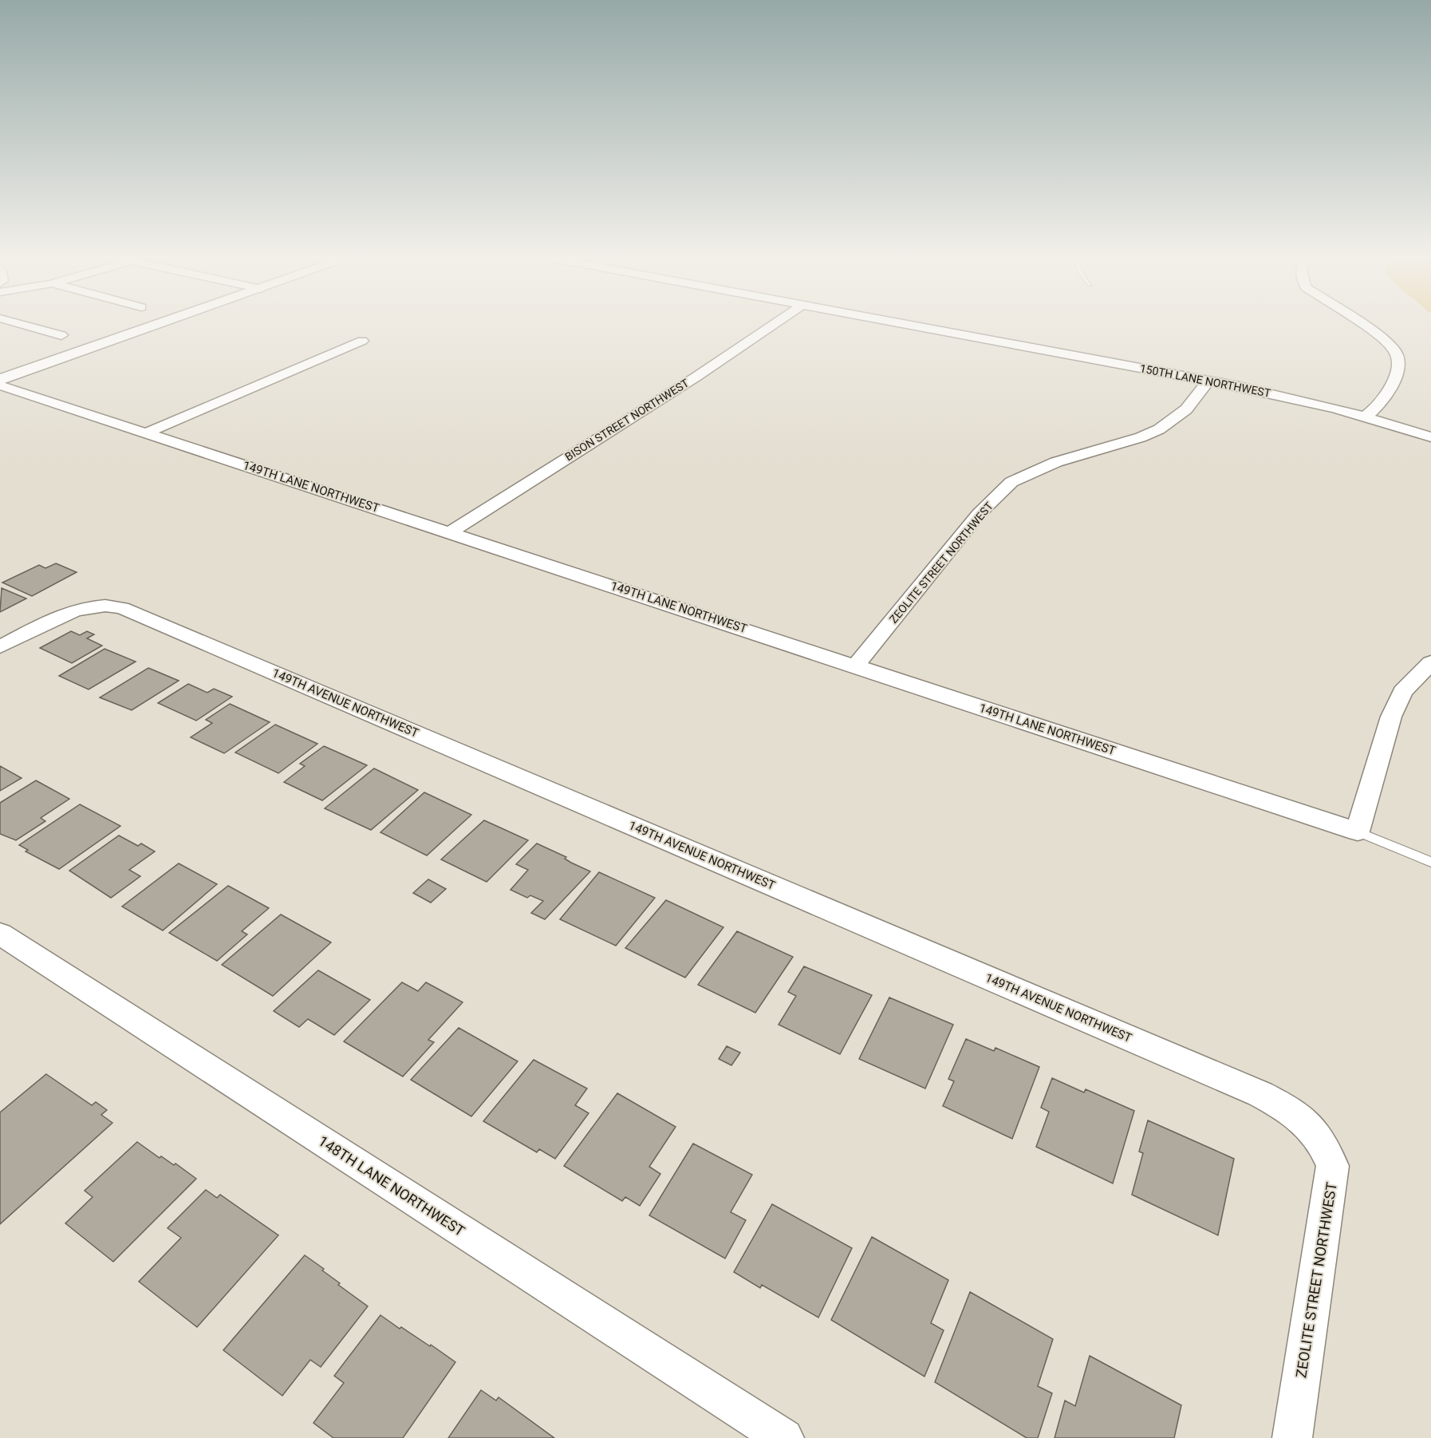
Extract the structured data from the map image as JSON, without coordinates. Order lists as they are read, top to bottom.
{
  "streets": {
    "street": [
      "150TH LANE NORTHWEST",
      "BISON STREET NORTHWEST",
      "149TH LANE NORTHWEST",
      "ZEOLITE STREET NORTHWEST",
      "149TH AVENUE NORTHWEST",
      "148TH LANE NORTHWEST"
    ]
  },
  "crossings": [
    ["150TH LANE NORTHWEST", "ZEOLITE STREET NORTHWEST"],
    ["BISON STREET NORTHWEST", "149TH LANE NORTHWEST"],
    ["149TH LANE NORTHWEST", "ZEOLITE STREET NORTHWEST"],
    ["ZEOLITE STREET NORTHWEST", "149TH AVENUE NORTHWEST"]
  ]
}
